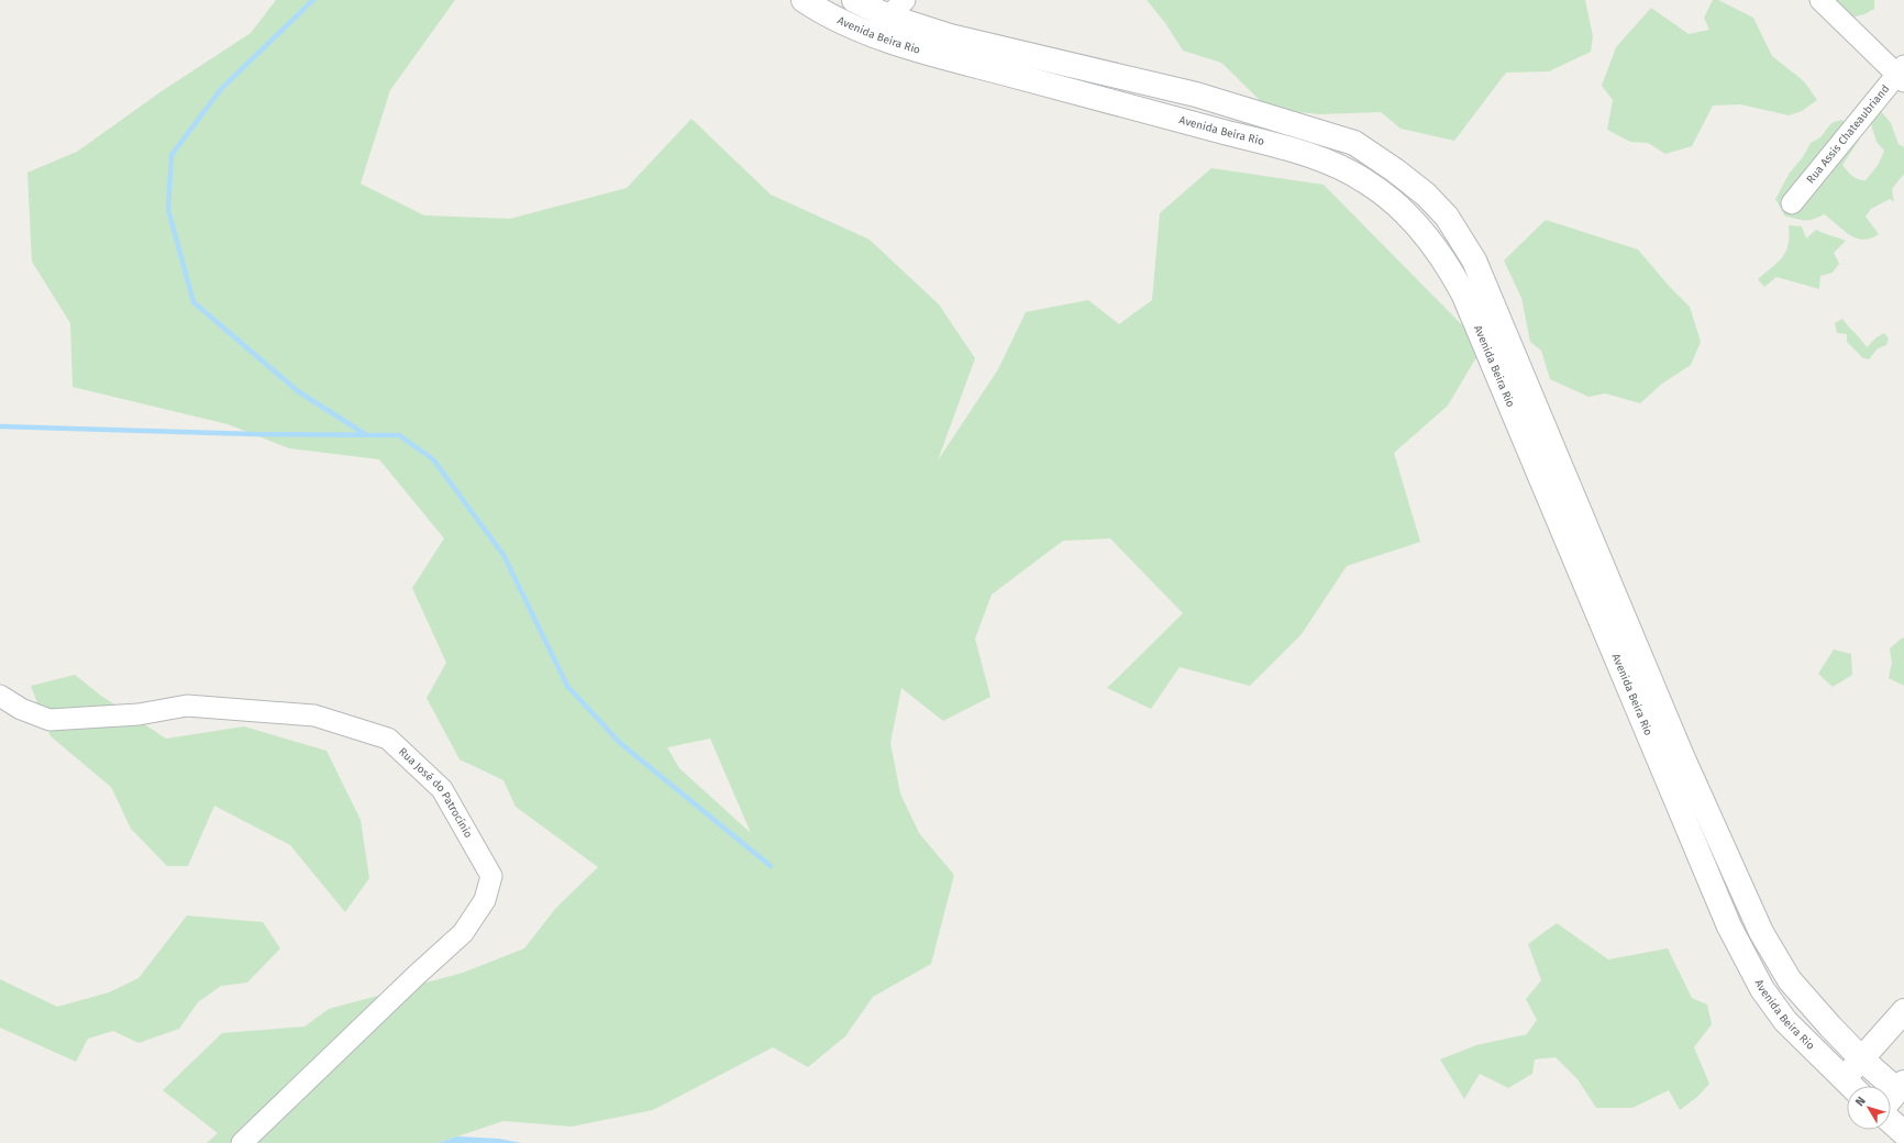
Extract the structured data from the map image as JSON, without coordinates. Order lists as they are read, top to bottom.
{
  "streets": {
    "main road": ["Avenida Beira Rio"],
    "street": ["Rua Assis Chateaubriand", "Rua José do Patrocínio"]
  },
  "north": "top left"
}
